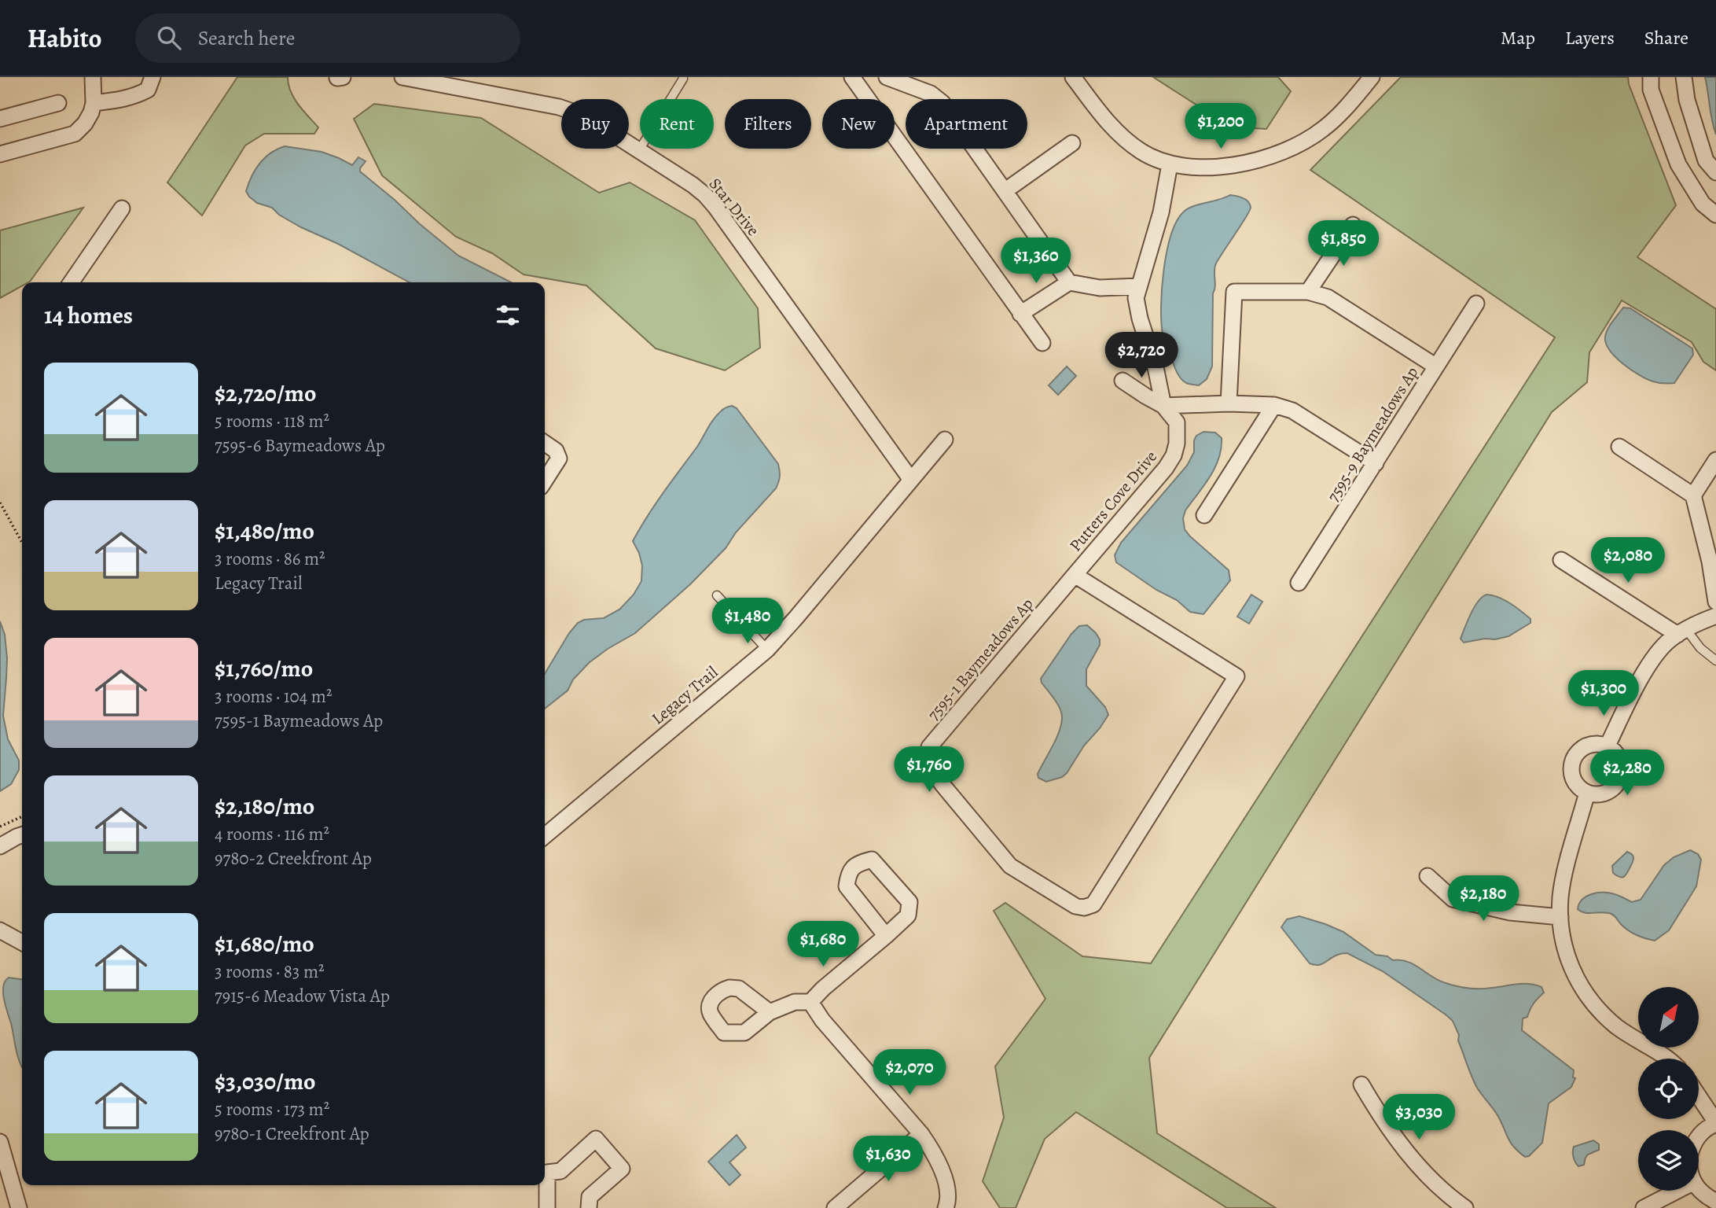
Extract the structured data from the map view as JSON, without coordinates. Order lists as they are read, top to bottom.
{
  "streets": {
    "street": [
      "Star Drive",
      "7595-9 Baymeadows Ap",
      "Putters Cove Drive",
      "7595-1 Baymeadows Ap",
      "Legacy Trail"
    ]
  },
  "crossings": [
    ["Star Drive", "Legacy Trail"],
    ["Putters Cove Drive", "7595-1 Baymeadows Ap"]
  ],
  "north": "top right",
  "page": {
    "header": "Habito",
    "search": "Search here",
    "nav": ["Map", "Layers", "Share"],
    "chip": [
      "Buy",
      "Rent",
      "Filters",
      "New",
      "Apartment"
    ],
    "price": [
      "$1,200",
      "$1,850",
      "$1,360",
      "$2,720",
      "$2,080",
      "$1,480",
      "$1,300",
      "$1,760",
      "$2,280",
      "$2,180",
      "$1,680",
      "$2,070",
      "$3,030",
      "$1,630"
    ],
    "heading": "14 homes",
    "list": [
      {
        "name": "$2,720/mo",
        "note": "5 rooms · 118 m² · 7595-6 Baymeadows Ap"
      },
      {
        "name": "$1,480/mo",
        "note": "3 rooms · 86 m² · Legacy Trail"
      },
      {
        "name": "$1,760/mo",
        "note": "3 rooms · 104 m² · 7595-1 Baymeadows Ap"
      },
      {
        "name": "$2,180/mo",
        "note": "4 rooms · 116 m² · 9780-2 Creekfront Ap"
      },
      {
        "name": "$1,680/mo",
        "note": "3 rooms · 83 m² · 7915-6 Meadow Vista Ap"
      },
      {
        "name": "$3,030/mo",
        "note": "5 rooms · 173 m² · 9780-1 Creekfront Ap"
      }
    ]
  }
}
